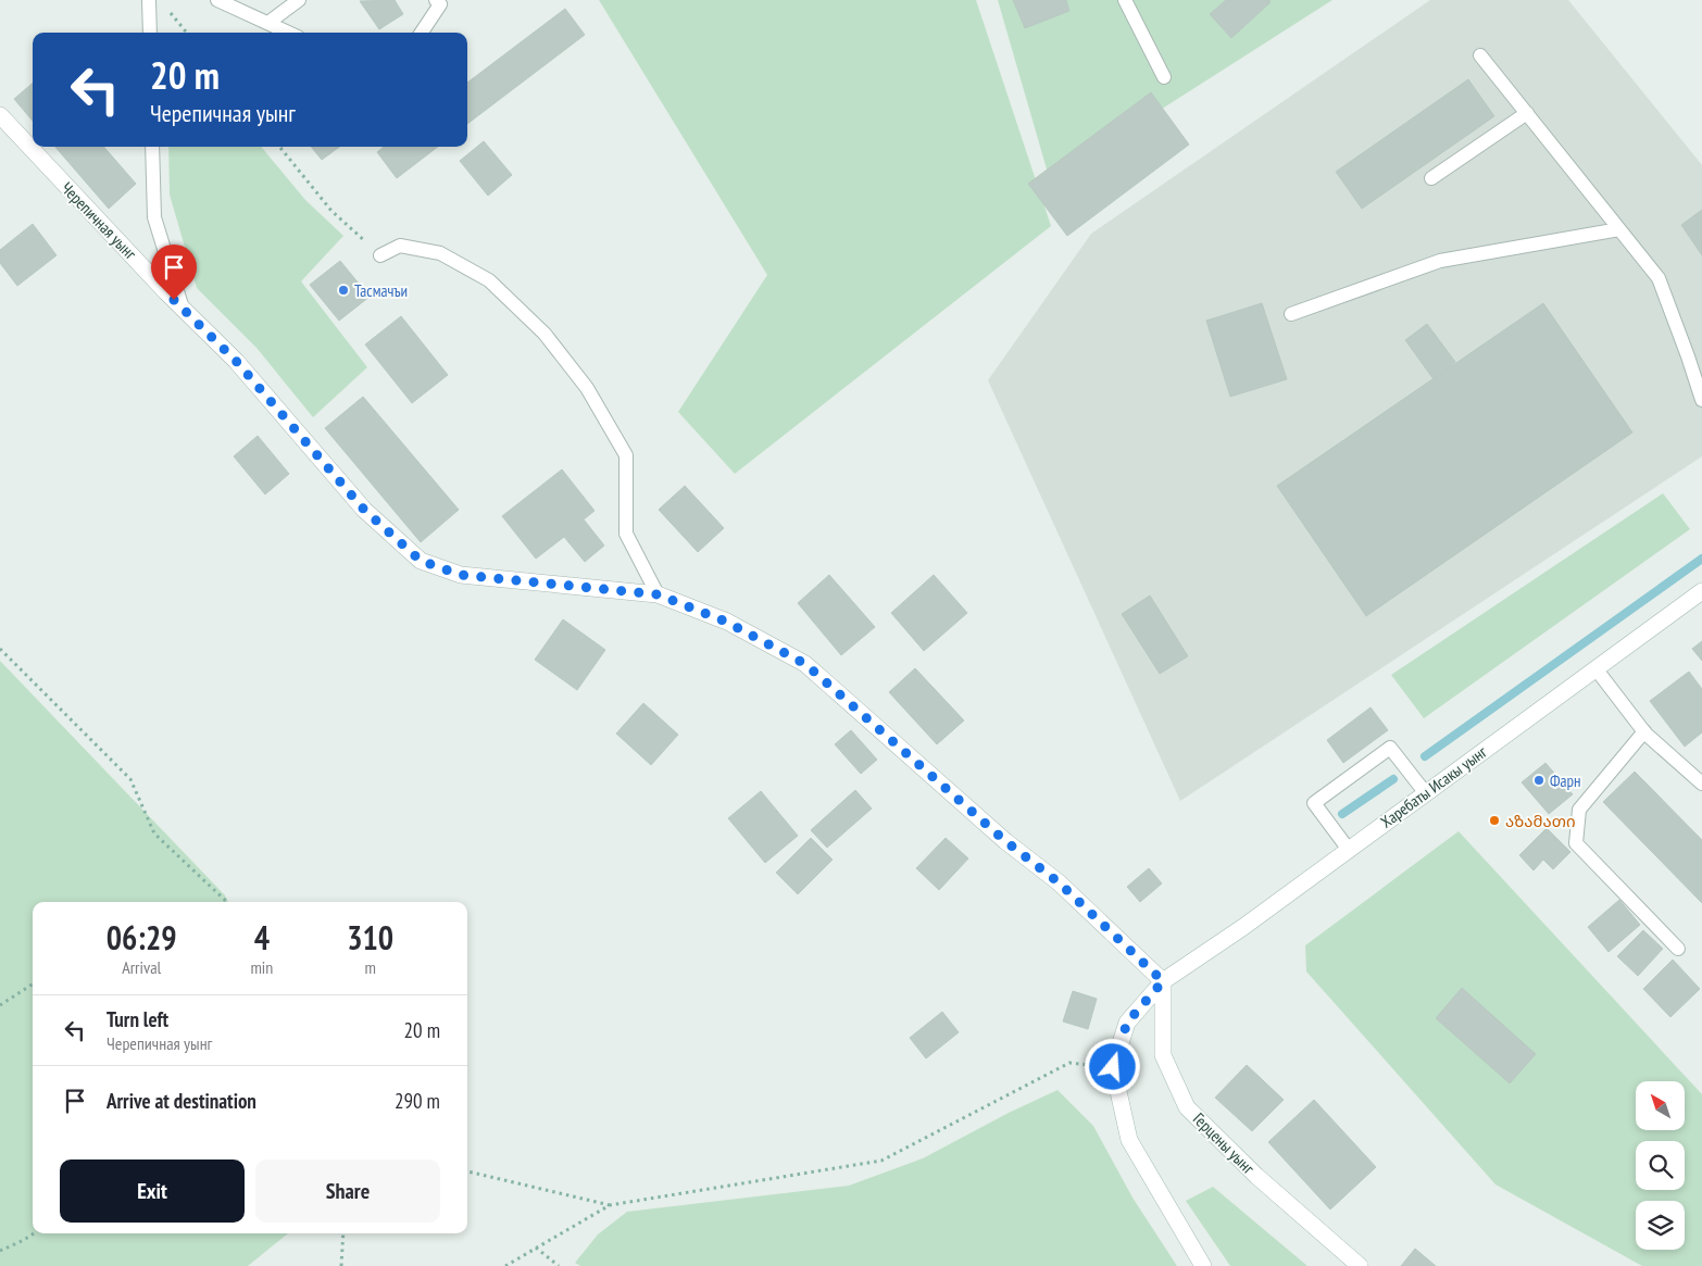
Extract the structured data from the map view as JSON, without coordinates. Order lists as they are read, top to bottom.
{
  "streets": {
    "street": ["Черепичная уынг", "Харебаты Исакы уынг", "Герцены уынг"]
  },
  "crossings": [
    ["Черепичная уынг", "Харебаты Исакы уынг"],
    ["Черепичная уынг", "Герцены уынг"],
    ["Харебаты Исакы уынг", "Герцены уынг"]
  ],
  "places": ["Тасмачъи", "Фарн", "აზამათი"],
  "north": "top left",
  "page": {
    "turn": ["20 m", "Черепичная уынг"],
    "eta": [
      "06:29",
      "Arrival",
      "4",
      "min",
      "310",
      "m"
    ],
    "list": [
      {
        "name": "Turn left",
        "note": "Черепичная уынг",
        "value": "20 m"
      },
      {
        "name": "Arrive at destination",
        "value": "290 m"
      }
    ],
    "buttons": ["Exit", "Share"]
  }
}
